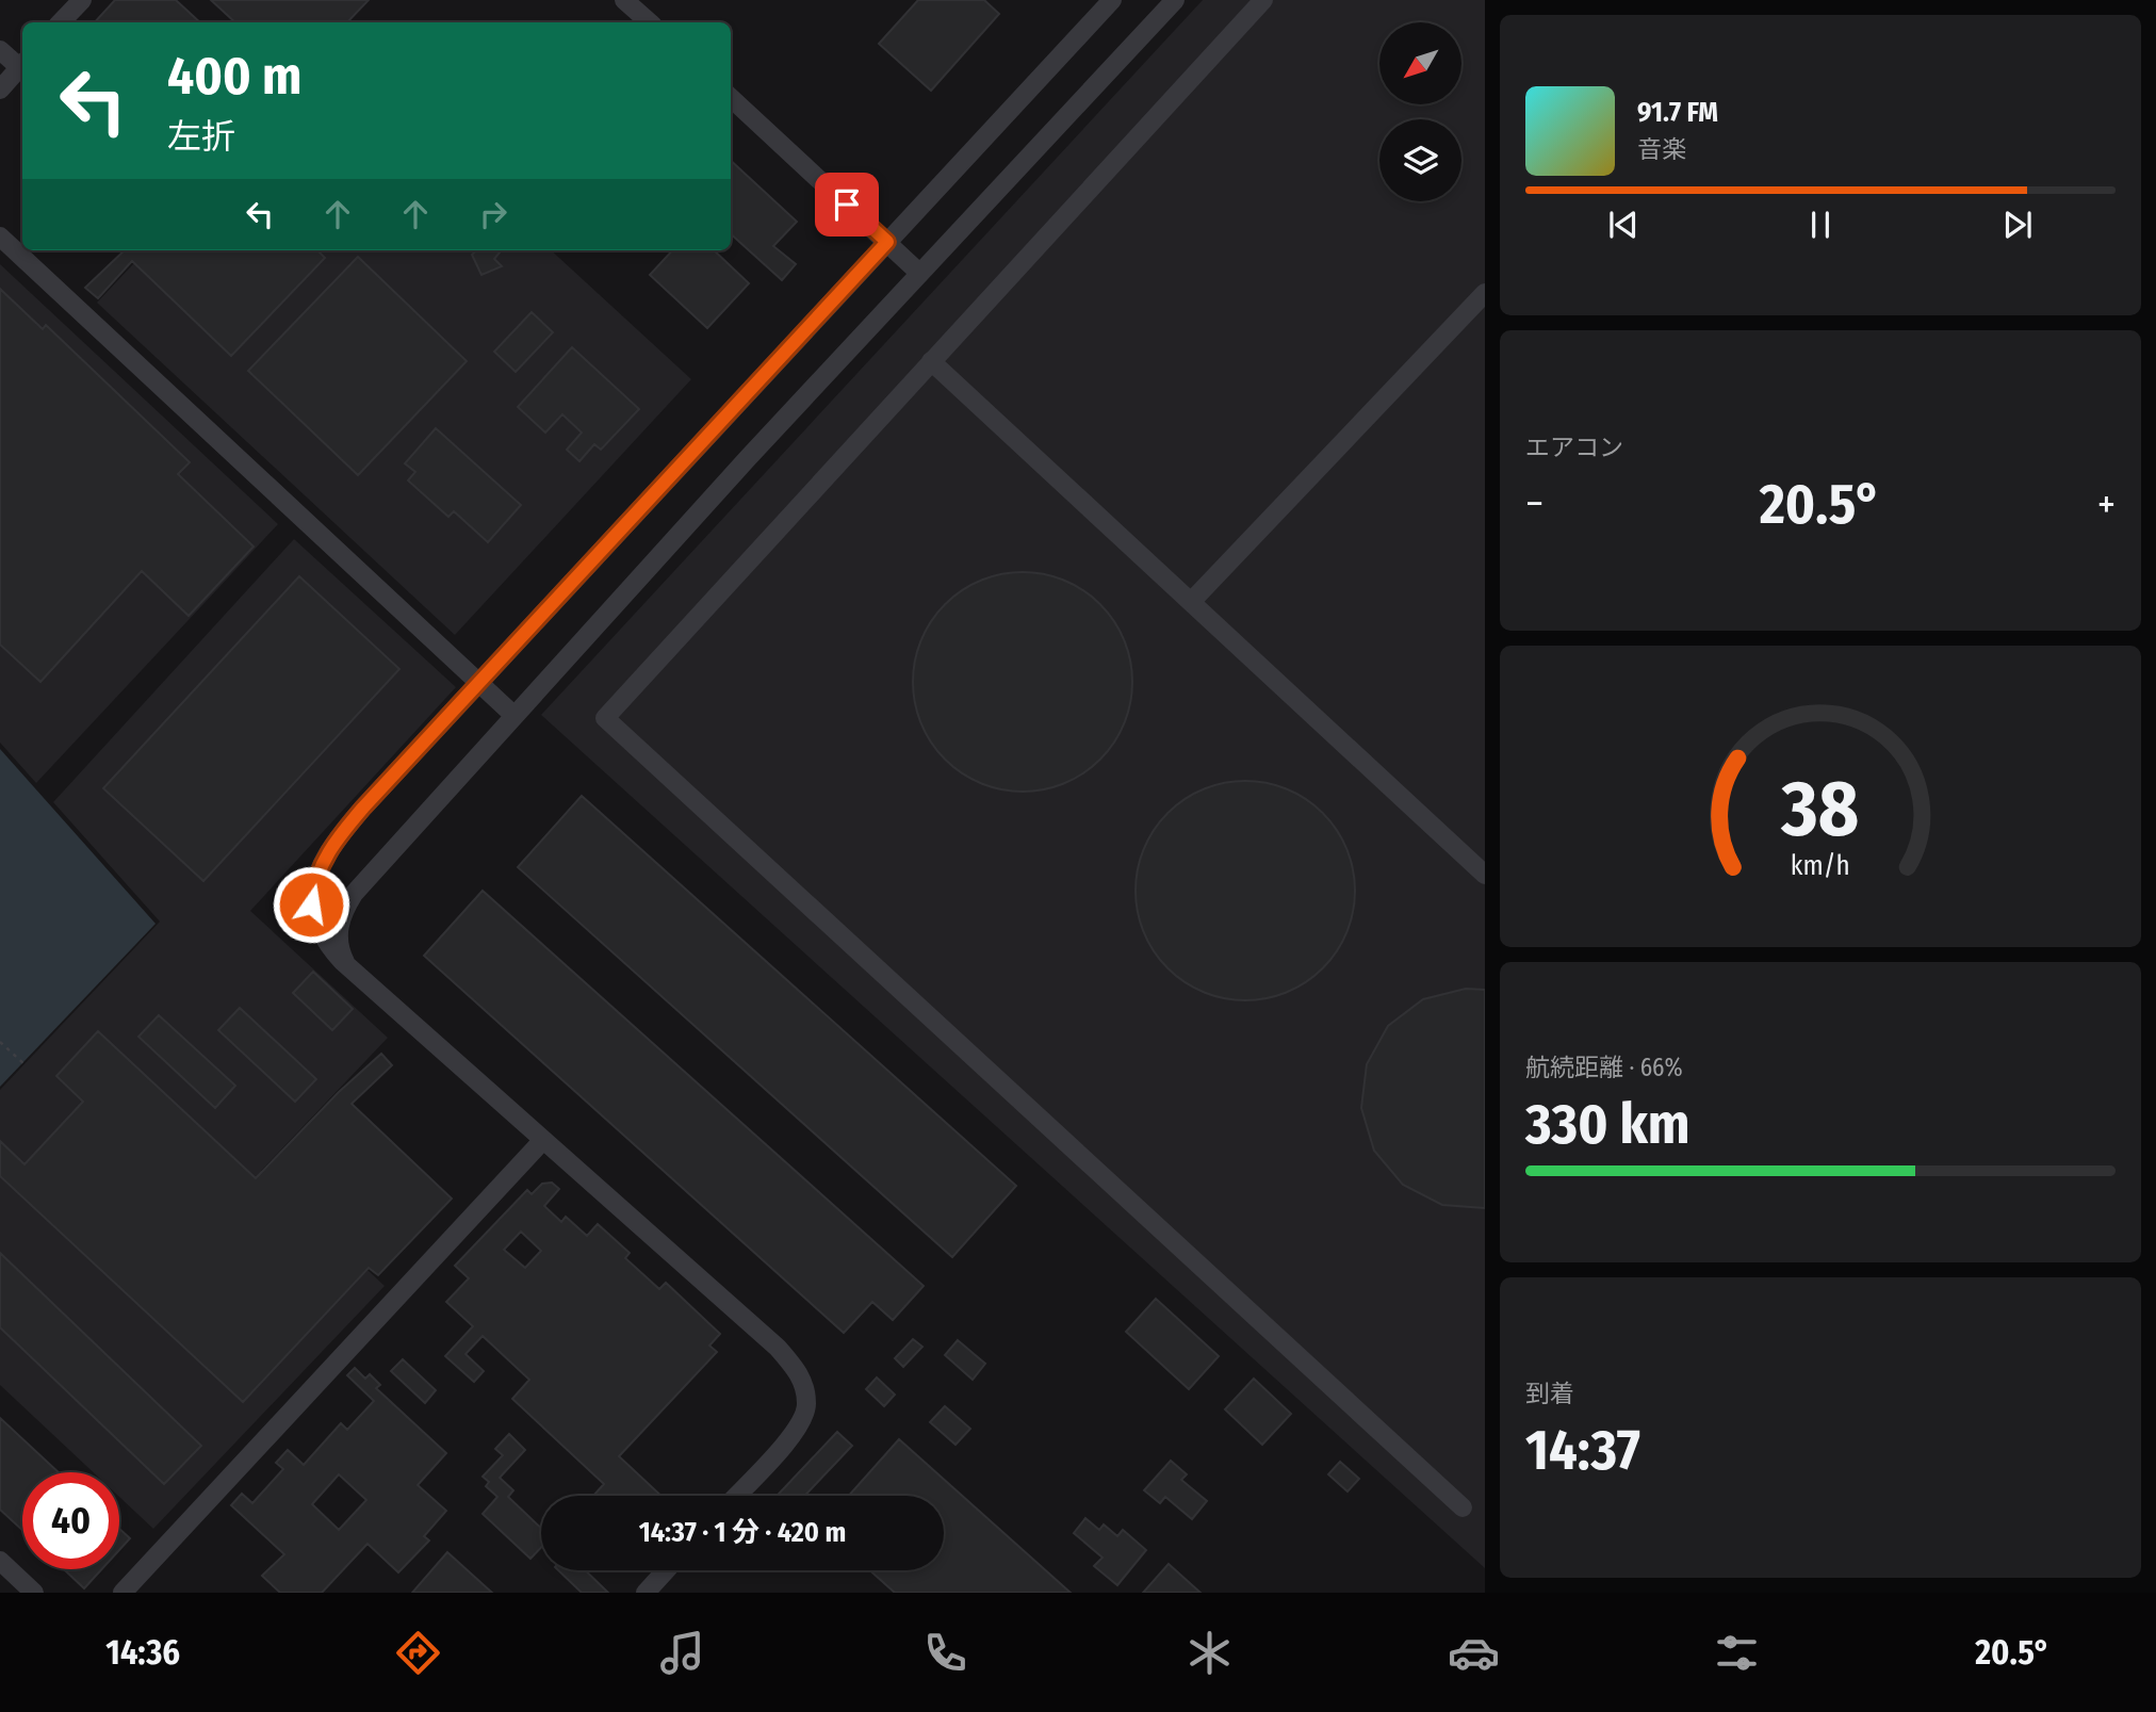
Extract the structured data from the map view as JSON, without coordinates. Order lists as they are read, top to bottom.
{
  "north": "bottom left",
  "page": {
    "turn": ["400 m", "左折"],
    "song": ["91.7 FM", "音楽"],
    "tile": [
      "エアコン",
      ["航続距離 · 66%", "330 km"],
      ["到着", "14:37"]
    ],
    "heat": ["−", "20.5°", "+"],
    "limit": "40",
    "trip": "14:37 · 1 分 · 420 m",
    "tabs": ["14:36", "20.5°"],
    "gauge": ["38", "km/h"]
  }
}
